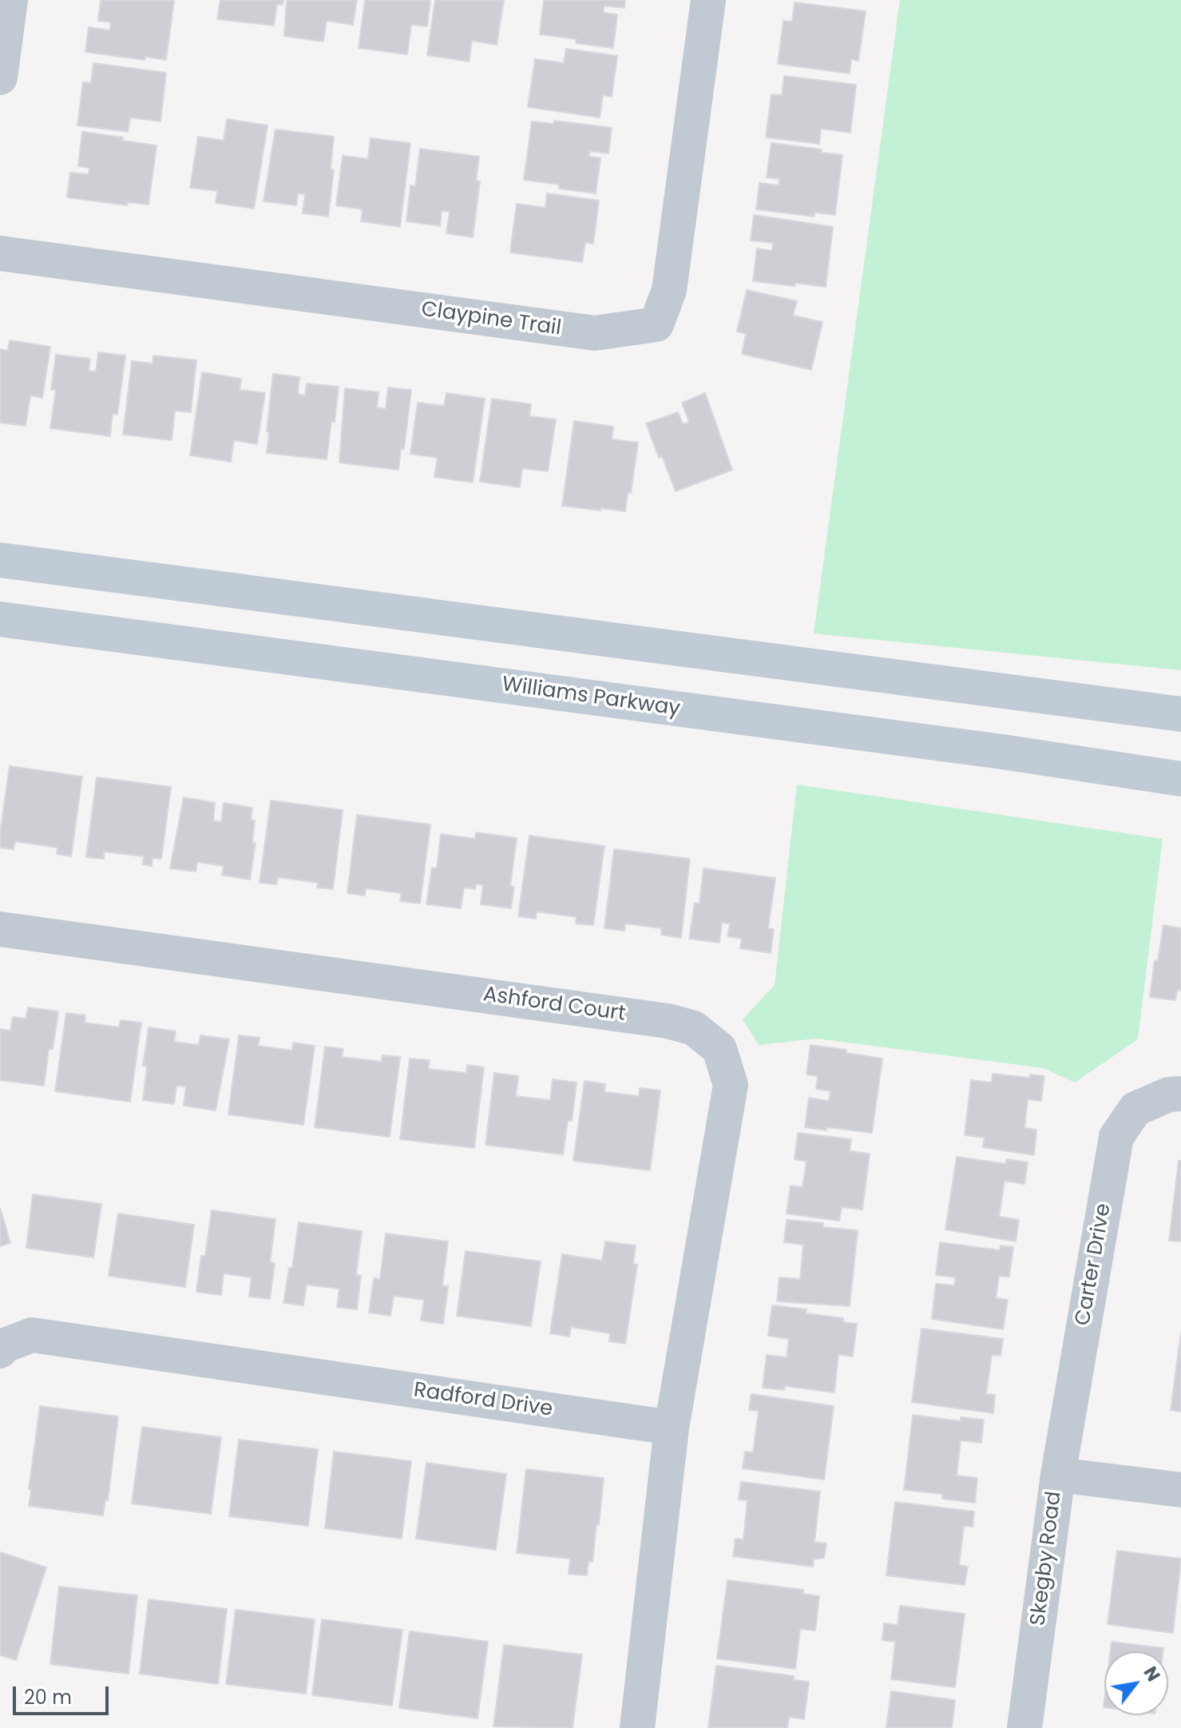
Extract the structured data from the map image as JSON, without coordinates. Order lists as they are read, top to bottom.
{
  "streets": {
    "main road": ["Williams Parkway"],
    "street": [
      "Claypine Trail",
      "Ashford Court",
      "Carter Drive",
      "Radford Drive",
      "Skegby Road"
    ]
  },
  "crossings": [
    ["Ashford Court", "Radford Drive"],
    ["Carter Drive", "Skegby Road"]
  ],
  "scale_bar": "20 m",
  "north": "top right"
}
